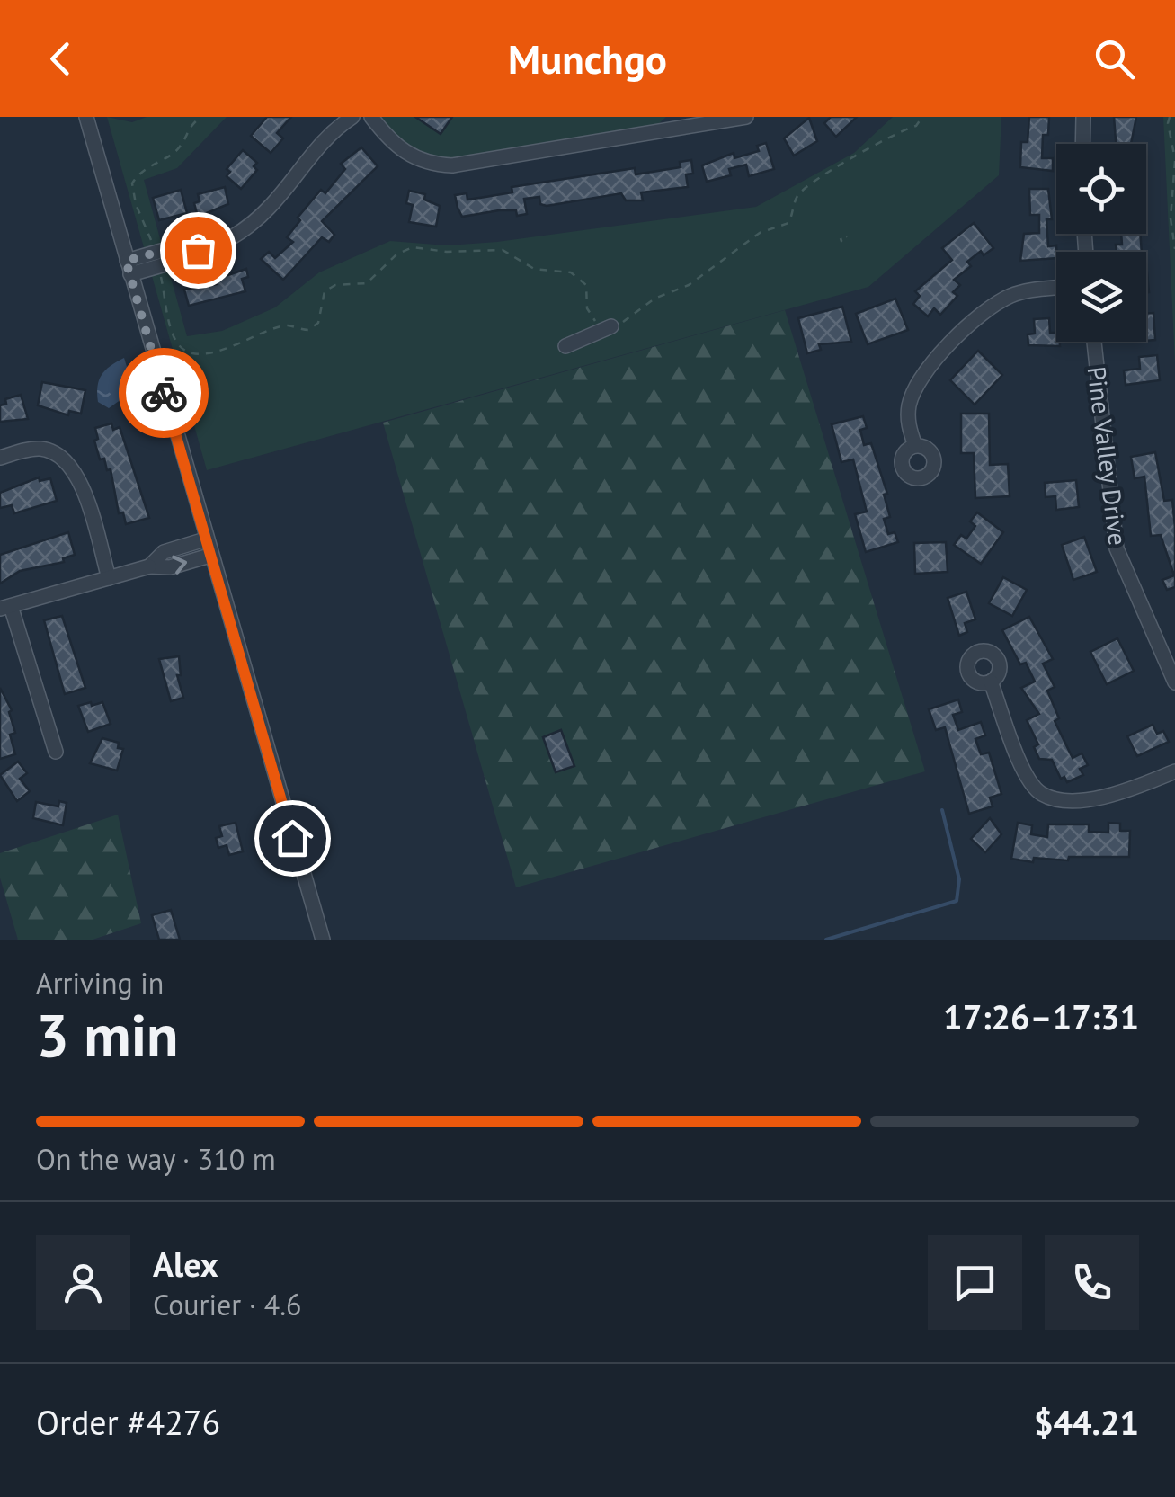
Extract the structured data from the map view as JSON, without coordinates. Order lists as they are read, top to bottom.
{
  "streets": {
    "street": ["Pine Valley Drive"]
  },
  "page": {
    "header": "Munchgo",
    "heading": ["3 min", "Arriving in", "17:26–17:31"],
    "panel": [
      "Alex",
      "Courier · 4.6",
      "Order #4276",
      "$44.21"
    ],
    "bar": "On the way · 310 m"
  }
}
